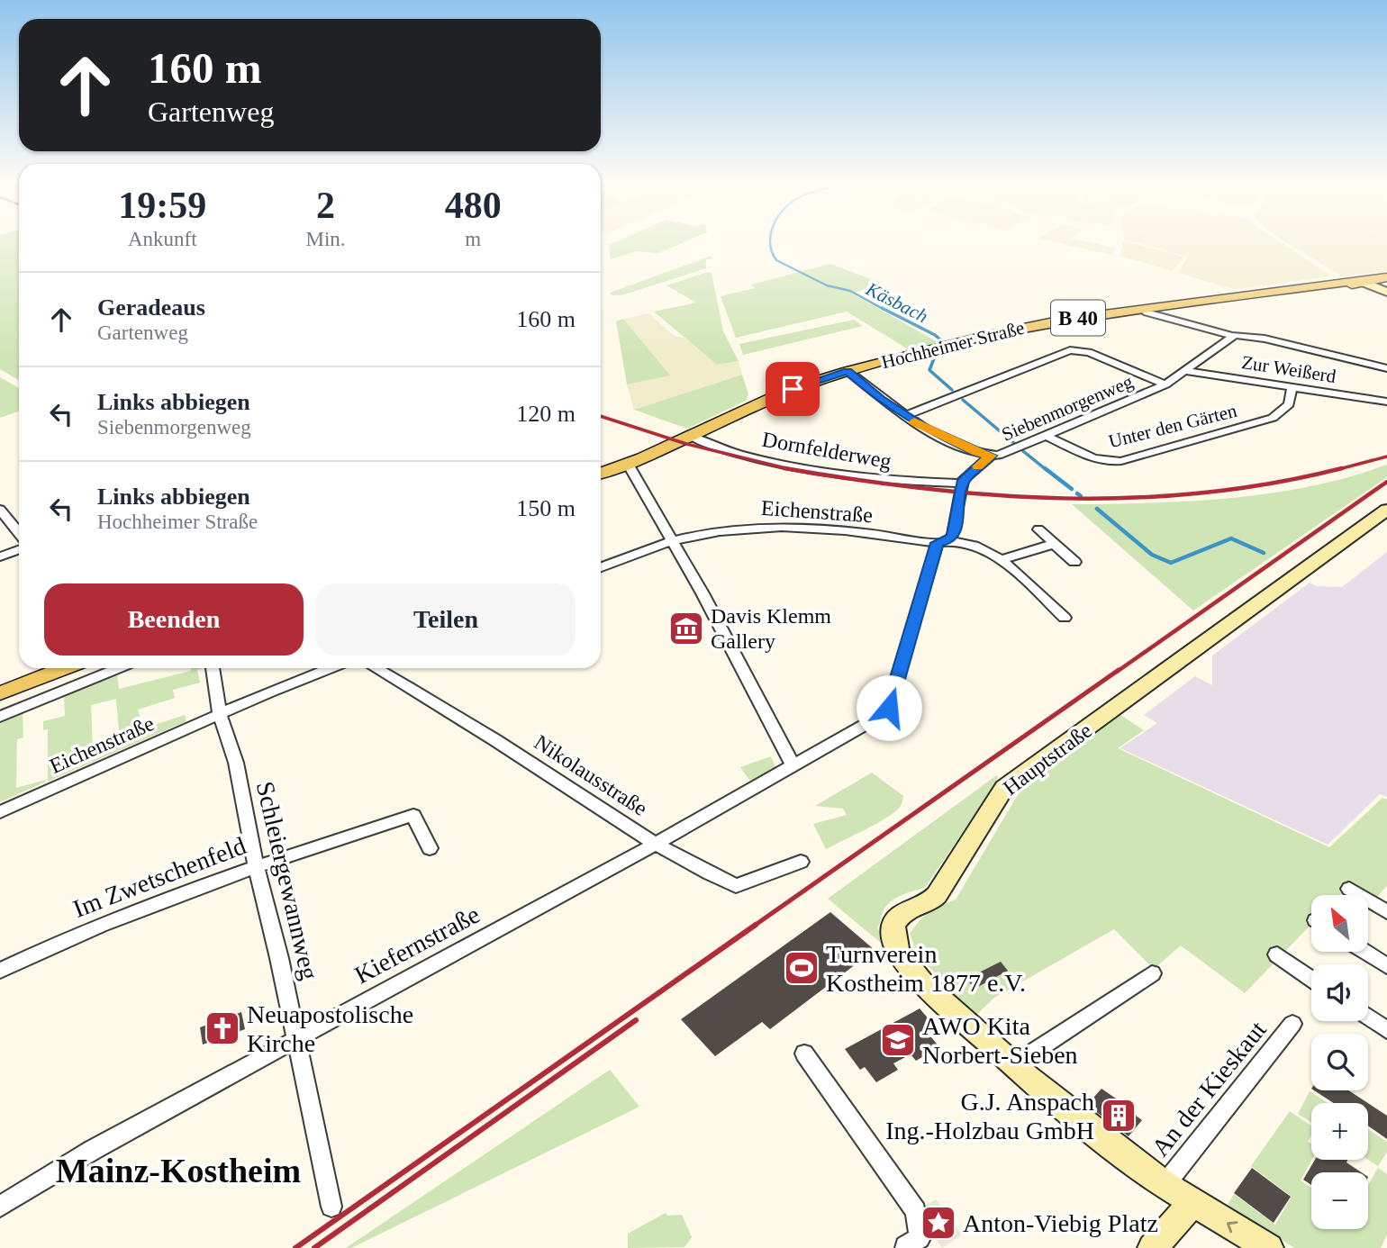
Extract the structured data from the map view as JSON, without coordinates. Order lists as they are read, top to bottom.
{
  "streets": {
    "main road": ["B 40", "Hochheimer Straße"],
    "street": [
      "Zur Weißerd",
      "Siebenmorgenweg",
      "Unter den Gärten",
      "Dornfelderweg",
      "Eichenstraße",
      "Hauptstraße",
      "Nikolausstraße",
      "Im Zwetschenfeld",
      "Schleiergewannweg",
      "Kiefernstraße",
      "An der Kieskaut"
    ]
  },
  "crossings": [
    ["Hochheimer Straße", "Siebenmorgenweg"],
    ["Hochheimer Straße", "Dornfelderweg"],
    ["Zur Weißerd", "Siebenmorgenweg"],
    ["Zur Weißerd", "Unter den Gärten"],
    ["Siebenmorgenweg", "Unter den Gärten"],
    ["Dornfelderweg", "Kiefernstraße"],
    ["Eichenstraße", "Schleiergewannweg"],
    ["Eichenstraße", "Kiefernstraße"],
    ["Hauptstraße", "An der Kieskaut"],
    ["Nikolausstraße", "Kiefernstraße"],
    ["Im Zwetschenfeld", "Schleiergewannweg"],
    ["Schleiergewannweg", "Kiefernstraße"]
  ],
  "districts": ["Mainz-Kostheim"],
  "water": ["Käsbach"],
  "places": {
    "museum": ["Davis Klemm Gallery"],
    "sports": ["Turnverein Kostheim 1877 e.V."],
    "church": ["Neuapostolische Kirche"],
    "school or university": ["AWO Kita Norbert-Sieben"],
    "building": ["G.J. Anspach Ing.-Holzbau GmbH"],
    "place": ["Anton-Viebig Platz"]
  },
  "north": "top left",
  "page": {
    "turn": ["160 m", "Gartenweg"],
    "eta": [
      "19:59",
      "Ankunft",
      "2",
      "Min.",
      "480",
      "m"
    ],
    "list": [
      {
        "name": "Geradeaus",
        "note": "Gartenweg",
        "value": "160 m"
      },
      {
        "name": "Links abbiegen",
        "note": "Siebenmorgenweg",
        "value": "120 m"
      },
      {
        "name": "Links abbiegen",
        "note": "Hochheimer Straße",
        "value": "150 m"
      }
    ],
    "buttons": ["Beenden", "Teilen"],
    "map_buttons": ["+", "−"]
  }
}
